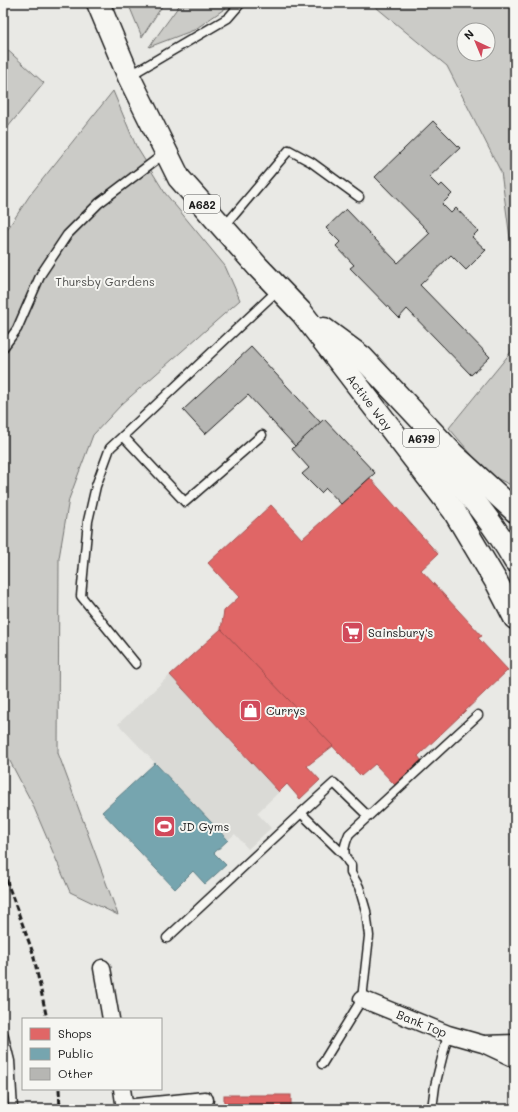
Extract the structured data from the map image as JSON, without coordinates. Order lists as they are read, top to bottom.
{
  "streets": {
    "main road": ["A682", "Active Way", "A679"],
    "street": ["Bank Top"]
  },
  "crossings": [
    ["A682", "Active Way"]
  ],
  "parks": ["Thursby Gardens"],
  "places": {
    "supermarket": ["Sainsbury's"],
    "shop": ["Currys"],
    "sports": ["JD Gyms"]
  },
  "legend": ["Shops", "Public", "Other"],
  "north": "top left"
}
